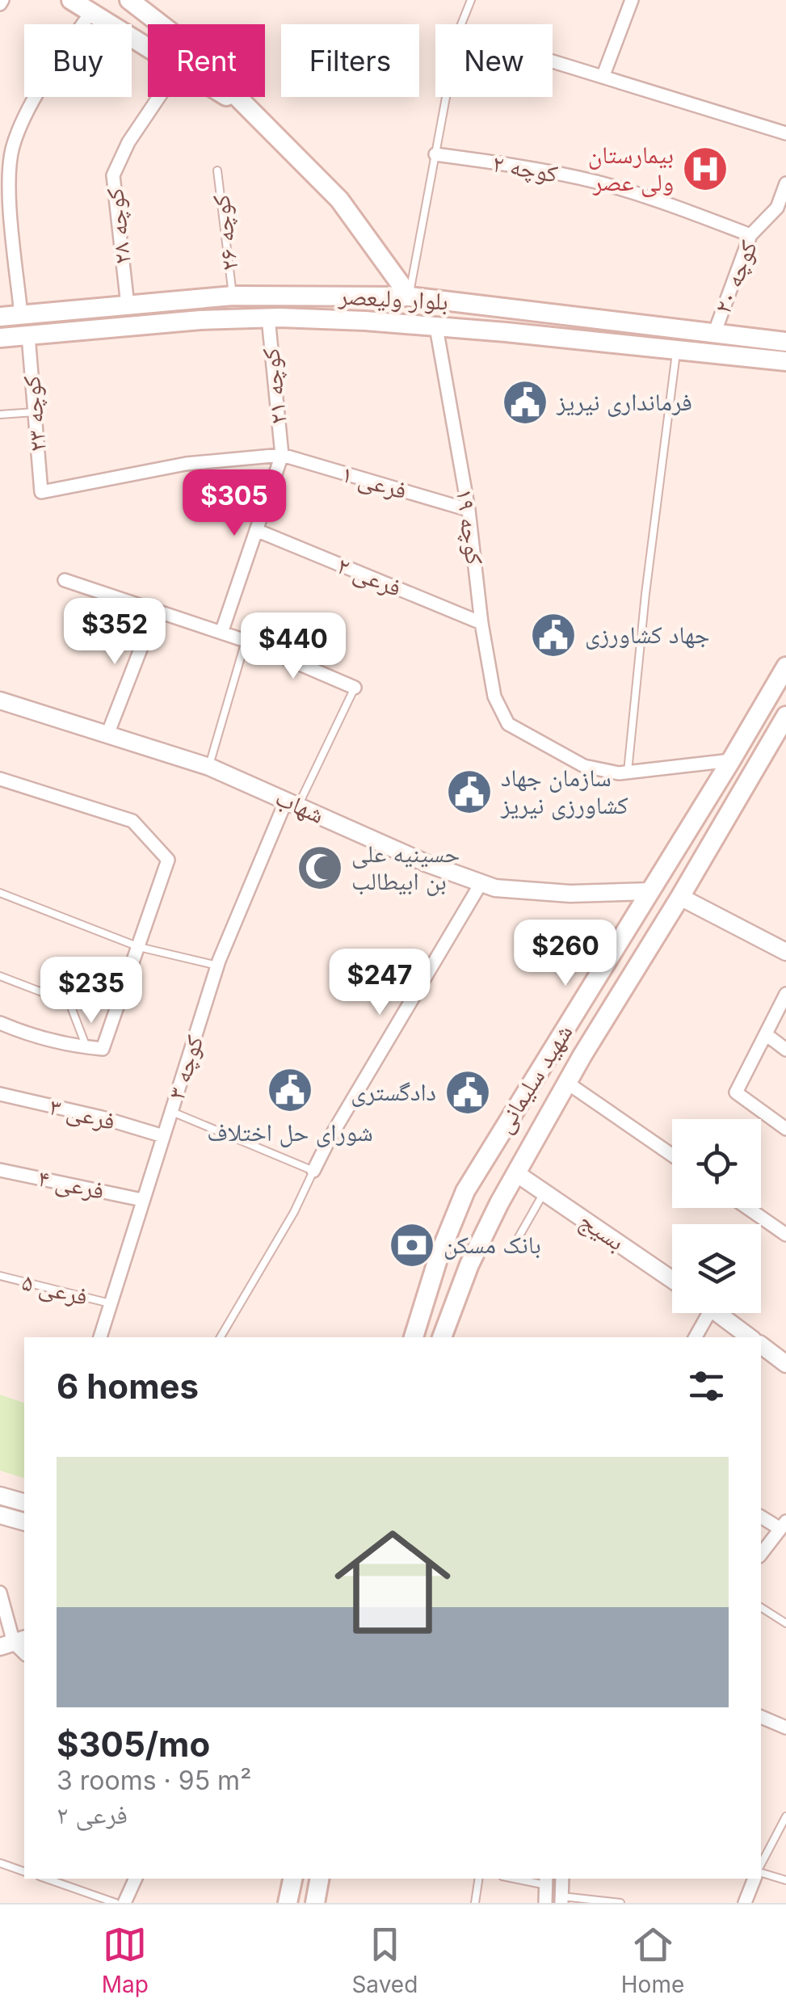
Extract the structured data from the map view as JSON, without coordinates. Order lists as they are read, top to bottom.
{
  "streets": {
    "main road": ["بلوار ولیعصر", "شهید سلیمانی"],
    "street": [
      "کوچه ۲",
      "کوچه ۲۸",
      "کوچه ۲۰",
      "کوچه ۲۱",
      "کوچه ۲۳",
      "فرعی ۱",
      "کوچه ۱۹",
      "فرعی ۲",
      "شهاب",
      "کوچه ۳",
      "فرعی ۳",
      "فرعی ۴",
      "بسیج"
    ],
    "lane": ["کوچه ۲۶", "فرعی ۵"]
  },
  "crossings": [
    ["کوچه ۲", "کوچه ۲۰"],
    ["کوچه ۲۸", "بلوار ولیعصر"],
    ["کوچه ۲۶", "بلوار ولیعصر"],
    ["کوچه ۲۰", "بلوار ولیعصر"],
    ["بلوار ولیعصر", "کوچه ۲۱"],
    ["بلوار ولیعصر", "کوچه ۲۳"],
    ["بلوار ولیعصر", "کوچه ۱۹"],
    ["کوچه ۲۱", "فرعی ۱"],
    ["کوچه ۲۳", "فرعی ۱"],
    ["فرعی ۱", "کوچه ۱۹"],
    ["کوچه ۱۹", "فرعی ۲"],
    ["شهاب", "کوچه ۳"],
    ["شهاب", "شهید سلیمانی"],
    ["کوچه ۳", "فرعی ۳"],
    ["کوچه ۳", "فرعی ۴"],
    ["کوچه ۳", "فرعی ۵"],
    ["شهید سلیمانی", "بسیج"]
  ],
  "places": {
    "hospital": ["بیمارستان ولی عصر"],
    "public building": [
      "فرمانداری نیریز",
      "جهاد کشاورزی",
      "سازمان جهاد کشاورزی نیریز",
      "شورای حل اختلاف",
      "دادگستری"
    ],
    "mosque": ["حسینیه علی بن ابیطالب"],
    "bank": ["بانک مسکن"]
  },
  "page": {
    "chip": [
      "Buy",
      "Rent",
      "Filters",
      "New"
    ],
    "price": [
      "$305",
      "$352",
      "$440",
      "$260",
      "$247",
      "$235"
    ],
    "heading": "6 homes",
    "list": [
      {
        "name": "$305/mo",
        "note": "3 rooms · 95 m² · فرعی ۲"
      }
    ],
    "tabs": ["Map", "Saved", "Home"]
  }
}
